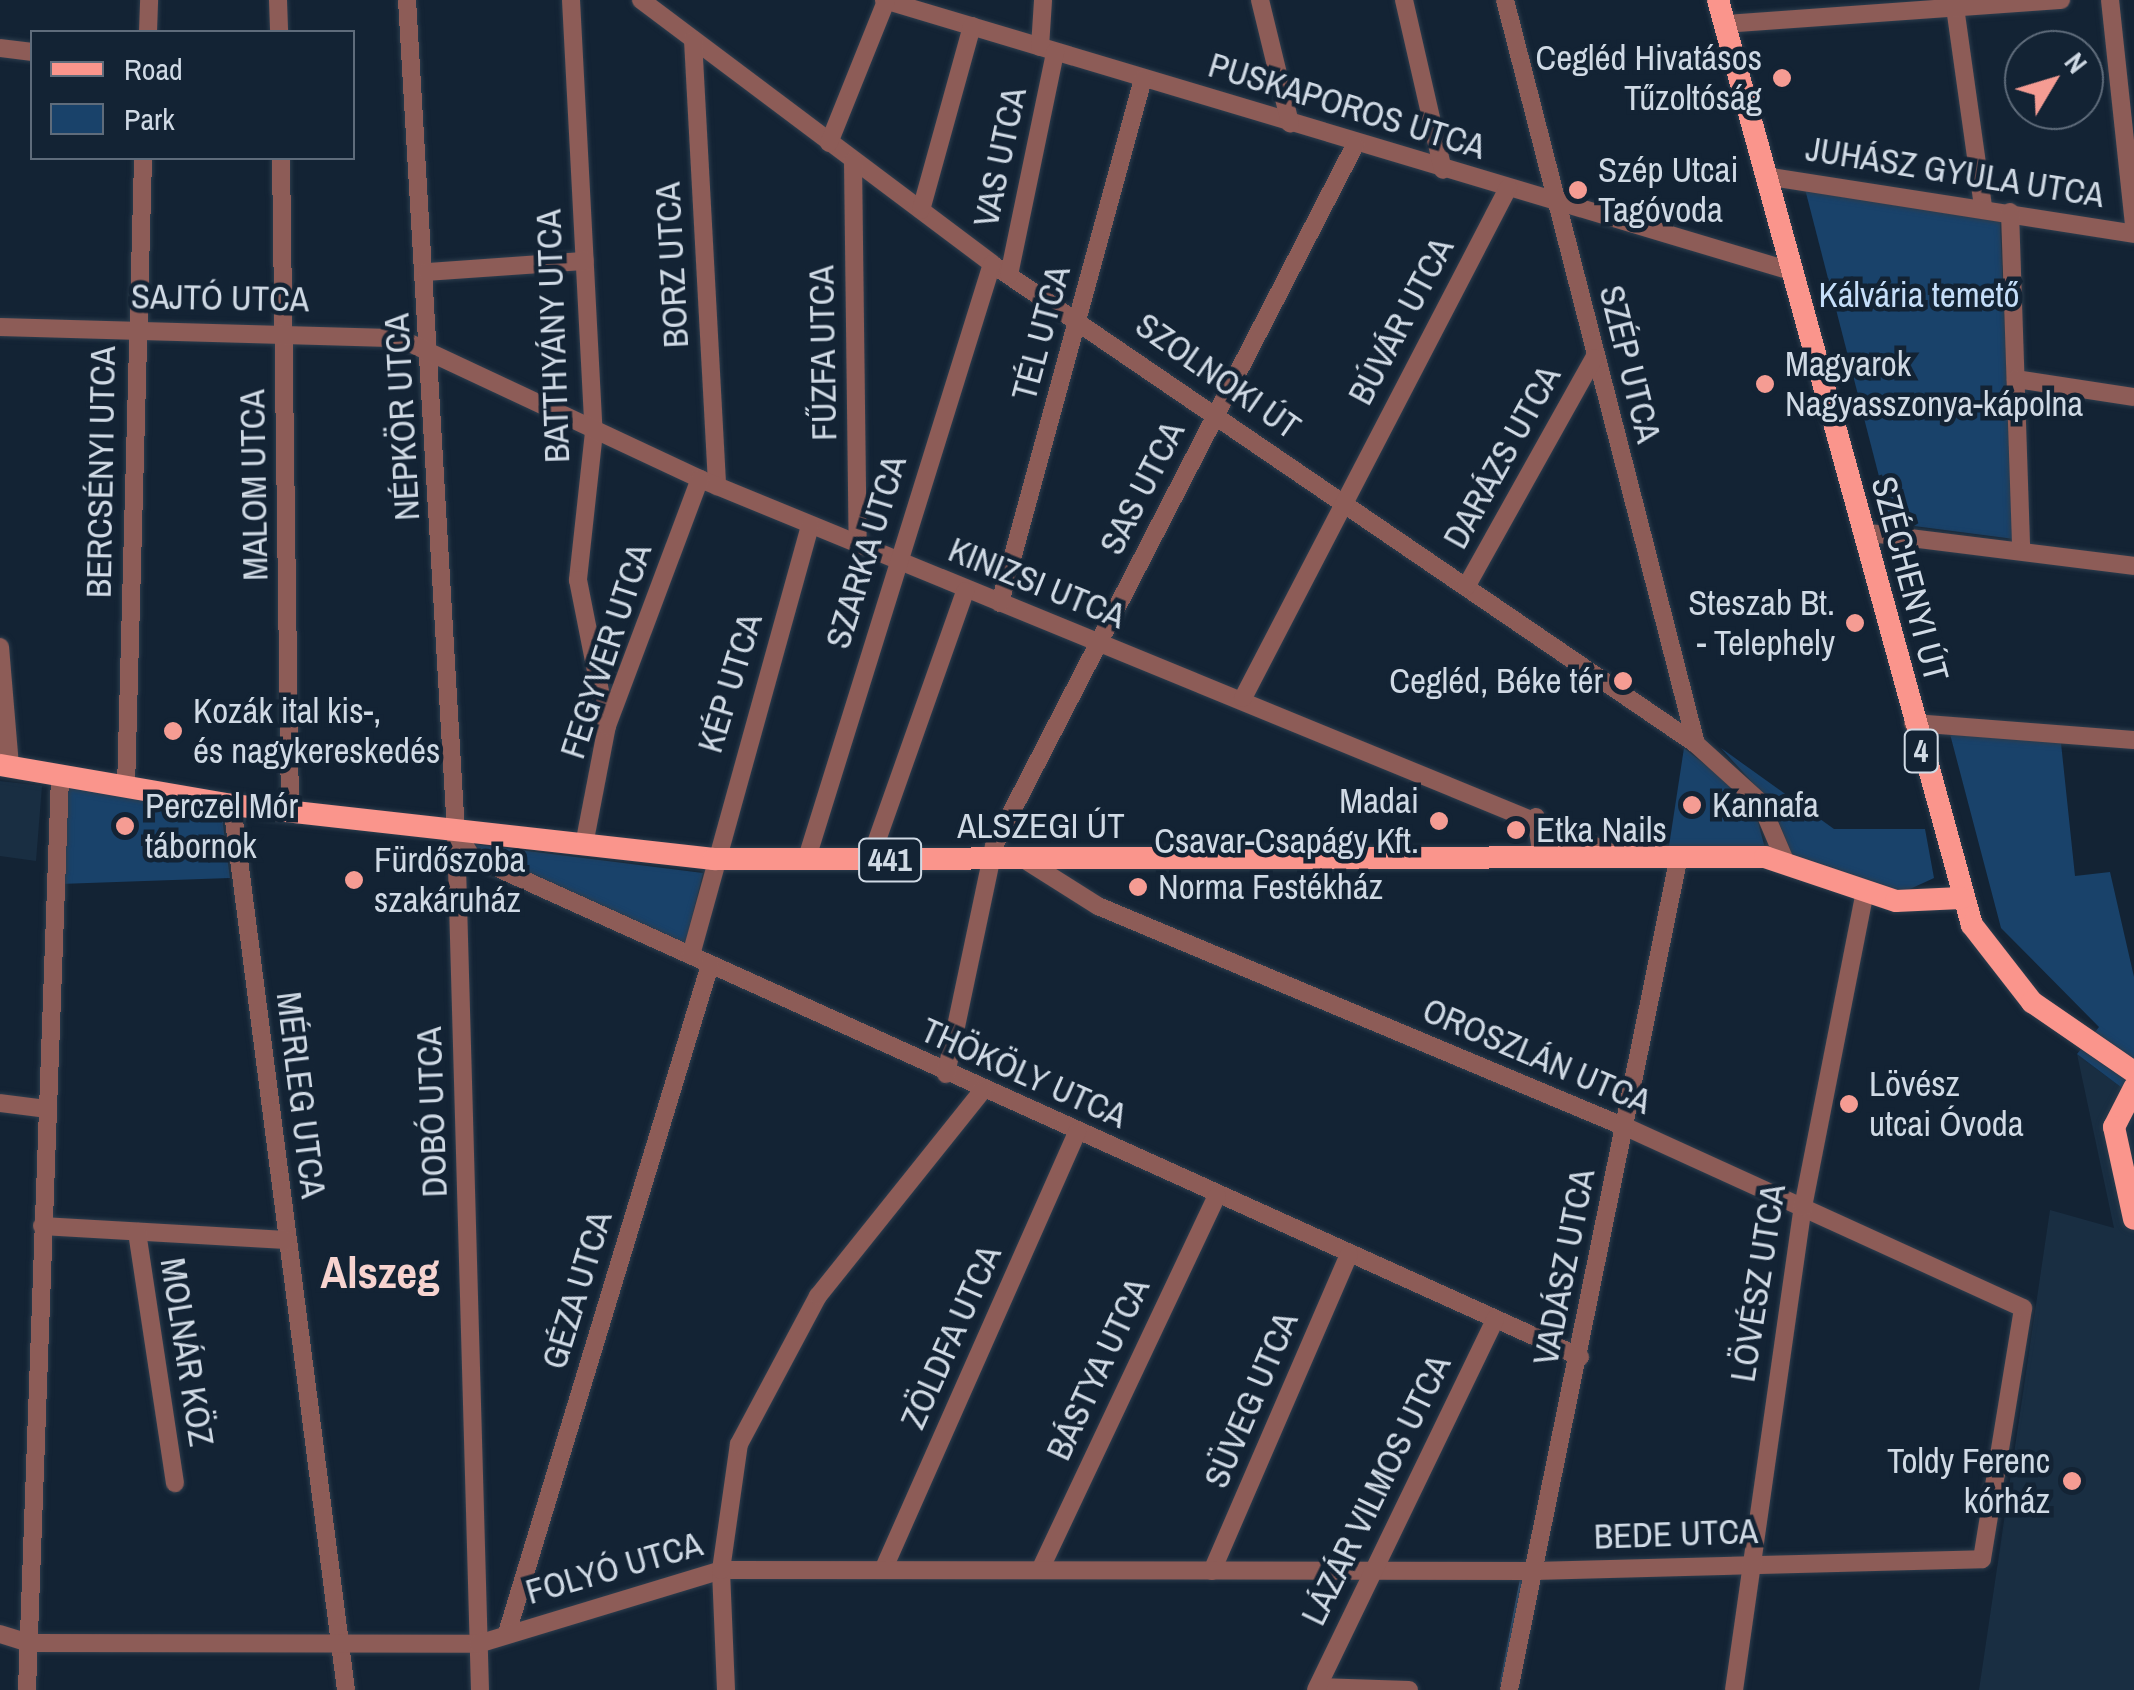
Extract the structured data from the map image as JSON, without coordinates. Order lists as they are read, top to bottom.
{
  "streets": {
    "main road": [
      "SZÉCHENYI ÚT",
      "4",
      "ALSZEGI ÚT",
      "441"
    ],
    "street": [
      "PUSKAPOROS UTCA",
      "VAS UTCA",
      "JUHÁSZ GYULA UTCA",
      "BORZ UTCA",
      "SAJTÓ UTCA",
      "BÚVÁR UTCA",
      "TÉL UTCA",
      "BATTHYÁNY UTCA",
      "FŰZFA UTCA",
      "SZÉP UTCA",
      "SZOLNOKI ÚT",
      "NÉPKÖR UTCA",
      "DARÁZS UTCA",
      "BERCSÉNYI UTCA",
      "MALOM UTCA",
      "SAS UTCA",
      "SZARKA UTCA",
      "KINIZSI UTCA",
      "FEGYVER UTCA",
      "KÉP UTCA",
      "OROSZLÁN UTCA",
      "THÖKÖLY UTCA",
      "MÉRLEG UTCA",
      "DOBÓ UTCA",
      "VADÁSZ UTCA",
      "LÖVÉSZ UTCA",
      "GÉZA UTCA",
      "ZÖLDFA UTCA",
      "MOLNÁR KÖZ",
      "BÁSTYA UTCA",
      "SÜVEG UTCA",
      "LÁZÁR VILMOS UTCA",
      "BEDE UTCA",
      "FOLYÓ UTCA"
    ]
  },
  "crossings": [
    ["PUSKAPOROS UTCA", "VAS UTCA"],
    ["PUSKAPOROS UTCA", "BÚVÁR UTCA"],
    ["PUSKAPOROS UTCA", "TÉL UTCA"],
    ["PUSKAPOROS UTCA", "SZÉP UTCA"],
    ["PUSKAPOROS UTCA", "SAS UTCA"],
    ["PUSKAPOROS UTCA", "SZÉCHENYI ÚT"],
    ["VAS UTCA", "SZOLNOKI ÚT"],
    ["JUHÁSZ GYULA UTCA", "SZÉCHENYI ÚT"],
    ["BORZ UTCA", "SZOLNOKI ÚT"],
    ["BORZ UTCA", "KINIZSI UTCA"],
    ["BORZ UTCA", "FEGYVER UTCA"],
    ["SAJTÓ UTCA", "NÉPKÖR UTCA"],
    ["SAJTÓ UTCA", "BERCSÉNYI UTCA"],
    ["SAJTÓ UTCA", "MALOM UTCA"],
    ["SAJTÓ UTCA", "KINIZSI UTCA"],
    ["BÚVÁR UTCA", "SZOLNOKI ÚT"],
    ["BÚVÁR UTCA", "KINIZSI UTCA"],
    ["TÉL UTCA", "SZOLNOKI ÚT"],
    ["TÉL UTCA", "KINIZSI UTCA"],
    ["BATTHYÁNY UTCA", "KINIZSI UTCA"],
    ["BATTHYÁNY UTCA", "FEGYVER UTCA"],
    ["FŰZFA UTCA", "SZOLNOKI ÚT"],
    ["FŰZFA UTCA", "KINIZSI UTCA"],
    ["SZÉP UTCA", "SZOLNOKI ÚT"],
    ["SZÉP UTCA", "DARÁZS UTCA"],
    ["SZOLNOKI ÚT", "DARÁZS UTCA"],
    ["SZOLNOKI ÚT", "SAS UTCA"],
    ["SZOLNOKI ÚT", "SZARKA UTCA"],
    ["SZOLNOKI ÚT", "ALSZEGI ÚT"],
    ["NÉPKÖR UTCA", "KINIZSI UTCA"],
    ["NÉPKÖR UTCA", "ALSZEGI ÚT"],
    ["NÉPKÖR UTCA", "THÖKÖLY UTCA"],
    ["NÉPKÖR UTCA", "DOBÓ UTCA"],
    ["BERCSÉNYI UTCA", "ALSZEGI ÚT"],
    ["MALOM UTCA", "ALSZEGI ÚT"],
    ["SAS UTCA", "KINIZSI UTCA"],
    ["SAS UTCA", "ALSZEGI ÚT"],
    ["SAS UTCA", "THÖKÖLY UTCA"],
    ["SZARKA UTCA", "KINIZSI UTCA"],
    ["SZARKA UTCA", "ALSZEGI ÚT"],
    ["SZÉCHENYI ÚT", "ALSZEGI ÚT"],
    ["KINIZSI UTCA", "FEGYVER UTCA"],
    ["KINIZSI UTCA", "KÉP UTCA"],
    ["KINIZSI UTCA", "ALSZEGI ÚT"],
    ["FEGYVER UTCA", "ALSZEGI ÚT"],
    ["KÉP UTCA", "ALSZEGI ÚT"],
    ["ALSZEGI ÚT", "OROSZLÁN UTCA"],
    ["ALSZEGI ÚT", "THÖKÖLY UTCA"],
    ["ALSZEGI ÚT", "MÉRLEG UTCA"],
    ["ALSZEGI ÚT", "DOBÓ UTCA"],
    ["ALSZEGI ÚT", "VADÁSZ UTCA"],
    ["ALSZEGI ÚT", "LÖVÉSZ UTCA"],
    ["OROSZLÁN UTCA", "VADÁSZ UTCA"],
    ["OROSZLÁN UTCA", "LÖVÉSZ UTCA"],
    ["OROSZLÁN UTCA", "BEDE UTCA"],
    ["THÖKÖLY UTCA", "DOBÓ UTCA"],
    ["THÖKÖLY UTCA", "VADÁSZ UTCA"],
    ["THÖKÖLY UTCA", "GÉZA UTCA"],
    ["THÖKÖLY UTCA", "ZÖLDFA UTCA"],
    ["THÖKÖLY UTCA", "BÁSTYA UTCA"],
    ["THÖKÖLY UTCA", "SÜVEG UTCA"],
    ["THÖKÖLY UTCA", "LÁZÁR VILMOS UTCA"],
    ["MÉRLEG UTCA", "FOLYÓ UTCA"],
    ["DOBÓ UTCA", "FOLYÓ UTCA"],
    ["VADÁSZ UTCA", "BEDE UTCA"],
    ["LÖVÉSZ UTCA", "BEDE UTCA"],
    ["GÉZA UTCA", "FOLYÓ UTCA"],
    ["ZÖLDFA UTCA", "FOLYÓ UTCA"],
    ["BÁSTYA UTCA", "FOLYÓ UTCA"],
    ["SÜVEG UTCA", "FOLYÓ UTCA"],
    ["LÁZÁR VILMOS UTCA", "BEDE UTCA"],
    ["LÁZÁR VILMOS UTCA", "FOLYÓ UTCA"],
    ["BEDE UTCA", "FOLYÓ UTCA"]
  ],
  "districts": ["Alszeg"],
  "parks": ["Kálvária temető"],
  "places": [
    "Cegléd Hivatásos Tűzoltóság",
    "Szép Utcai Tagóvoda",
    "Magyarok Nagyasszonya-kápolna",
    "Steszab Bt. - Telephely",
    "Cegléd, Béke tér",
    "Kozák ital kis-, és nagykereskedés",
    "Kannafa",
    "Madai Csavar-Csapágy Kft.",
    "Perczel Mór tábornok",
    "Etka Nails",
    "Fürdőszoba szakáruház",
    "Norma Festékház",
    "Lövész utcai Óvoda",
    "Toldy Ferenc kórház"
  ],
  "legend": ["Road", "Park"],
  "north": "top right"
}
